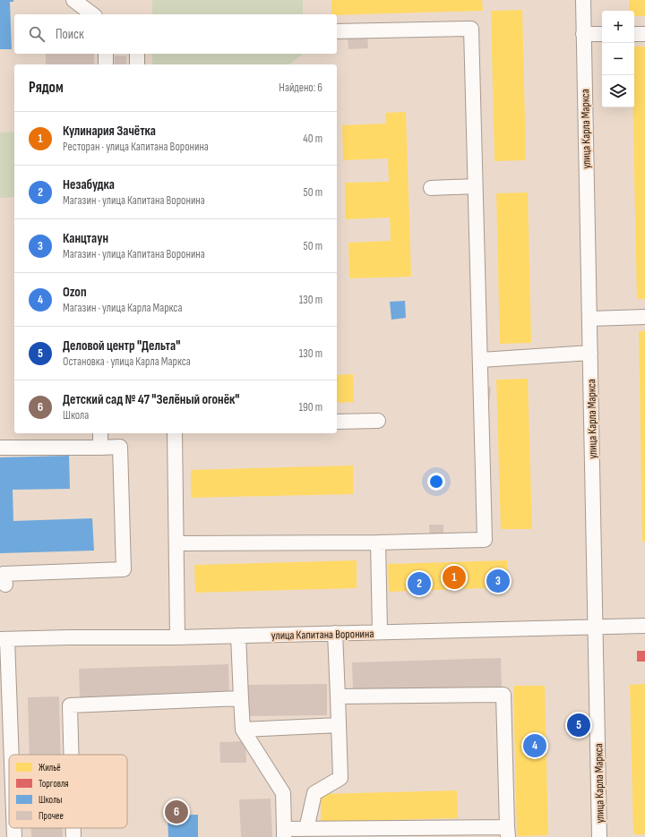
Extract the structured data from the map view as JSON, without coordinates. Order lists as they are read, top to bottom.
{
  "streets": {
    "street": ["улица Карла Маркса", "улица Капитана Воронина"]
  },
  "crossings": [
    ["улица Карла Маркса", "улица Капитана Воронина"]
  ],
  "legend": [
    "Жильё",
    "Торговля",
    "Школы",
    "Прочее"
  ],
  "page": {
    "map_buttons": ["+", "−"],
    "search": "Поиск",
    "heading": ["Рядом", "Найдено: 6"],
    "list": [
      {
        "mark": "1",
        "name": "Кулинария Зачётка",
        "note": "Ресторан · улица Капитана Воронина",
        "value": "40 m"
      },
      {
        "mark": "2",
        "name": "Незабудка",
        "note": "Магазин · улица Капитана Воронина",
        "value": "50 m"
      },
      {
        "mark": "3",
        "name": "Канцтаун",
        "note": "Магазин · улица Капитана Воронина",
        "value": "50 m"
      },
      {
        "mark": "4",
        "name": "Ozon",
        "note": "Магазин · улица Карла Маркса",
        "value": "130 m"
      },
      {
        "mark": "5",
        "name": "Деловой центр \"Дельта\"",
        "note": "Остановка · улица Карла Маркса",
        "value": "130 m"
      },
      {
        "mark": "6",
        "name": "Детский сад № 47 \"Зелёный огонёк\"",
        "note": "Школа",
        "value": "190 m"
      }
    ],
    "pins": [
      "1",
      "3",
      "2",
      "5",
      "4",
      "6"
    ]
  }
}
